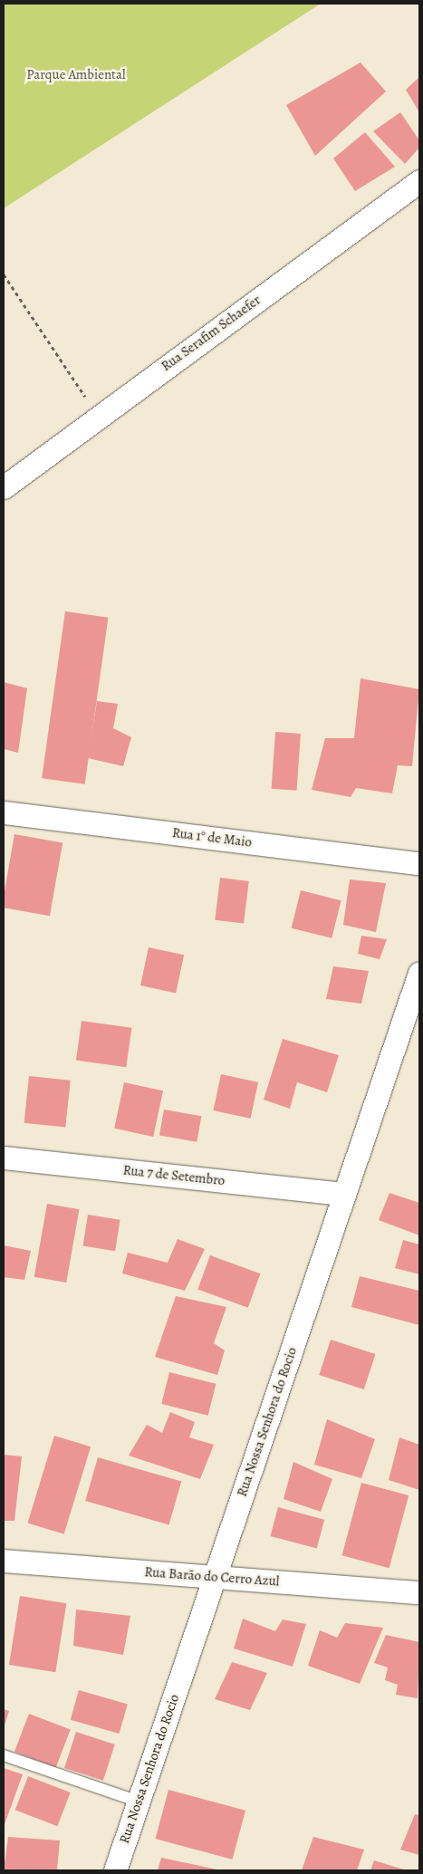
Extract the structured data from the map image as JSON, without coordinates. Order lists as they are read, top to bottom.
{
  "streets": {
    "street": [
      "Rua Serafim Schaefer",
      "Rua 1° de Maio",
      "Rua 7 de Setembro",
      "Rua Nossa Senhora do Rocio",
      "Rua Barão do Cerro Azul"
    ]
  },
  "crossings": [
    ["Rua 7 de Setembro", "Rua Nossa Senhora do Rocio"],
    ["Rua Nossa Senhora do Rocio", "Rua Barão do Cerro Azul"]
  ],
  "parks": ["Parque Ambiental"]
}
